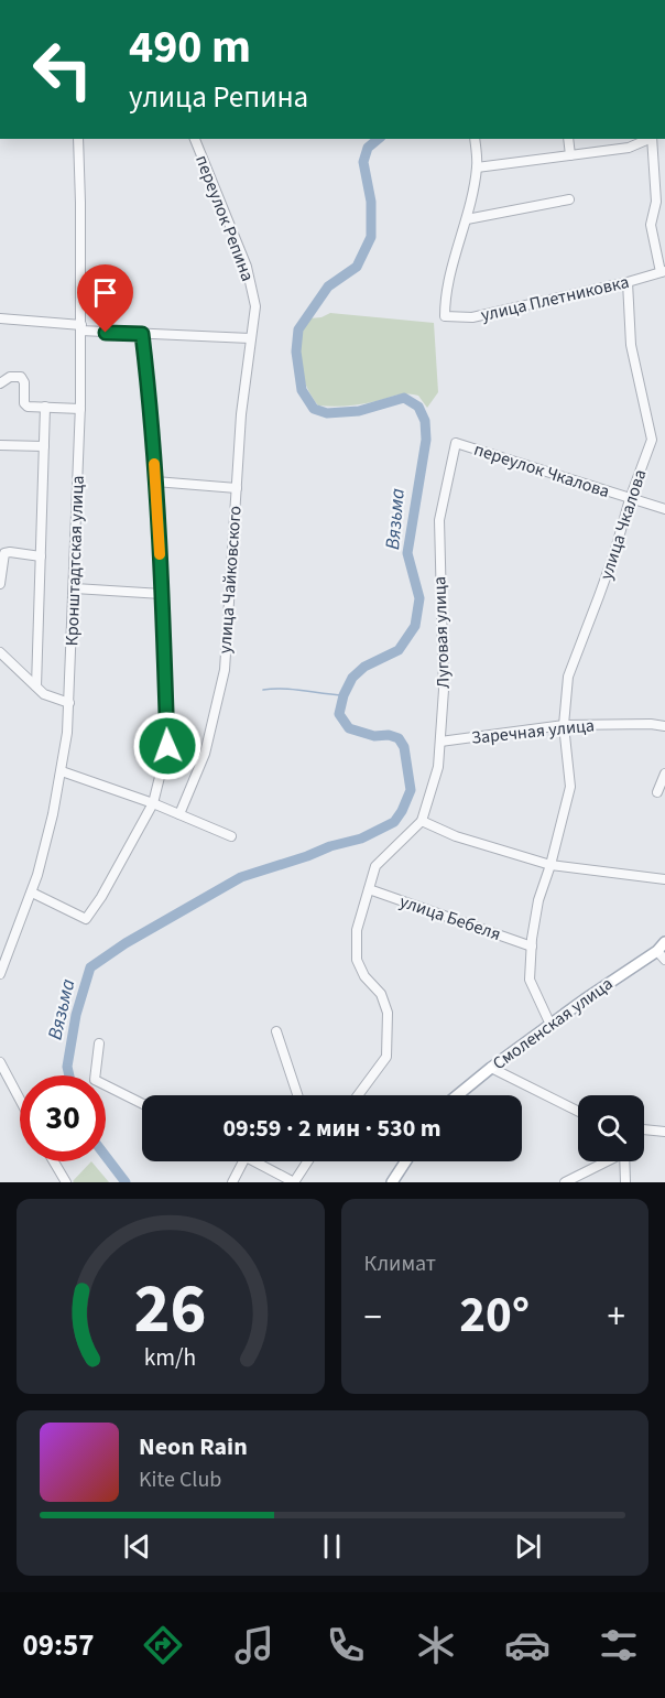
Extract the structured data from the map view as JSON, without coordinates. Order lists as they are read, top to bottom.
{
  "streets": {
    "main road": ["Смоленская улица"],
    "street": [
      "переулок Репина",
      "улица Плетниковка",
      "переулок Чкалова",
      "улица Чкалова",
      "Кронштадтская улица",
      "улица Чайковского",
      "Луговая улица",
      "Заречная улица",
      "улица Бебеля"
    ]
  },
  "crossings": [
    ["переулок Репина", "улица Чайковского"],
    ["улица Плетниковка", "улица Чкалова"],
    ["переулок Чкалова", "улица Чкалова"],
    ["переулок Чкалова", "Луговая улица"],
    ["улица Чкалова", "Заречная улица"],
    ["улица Чкалова", "улица Бебеля"],
    ["улица Чкалова", "Смоленская улица"],
    ["Луговая улица", "Заречная улица"]
  ],
  "water": ["Вязьма"],
  "page": {
    "turn": ["490 m", "улица Репина"],
    "limit": "30",
    "trip": "09:59 · 2 мин · 530 m",
    "tile": "Климат",
    "heat": ["−", "20°", "+"],
    "song": ["Neon Rain", "Kite Club"],
    "tabs": "09:57",
    "gauge": ["26", "km/h"]
  }
}
